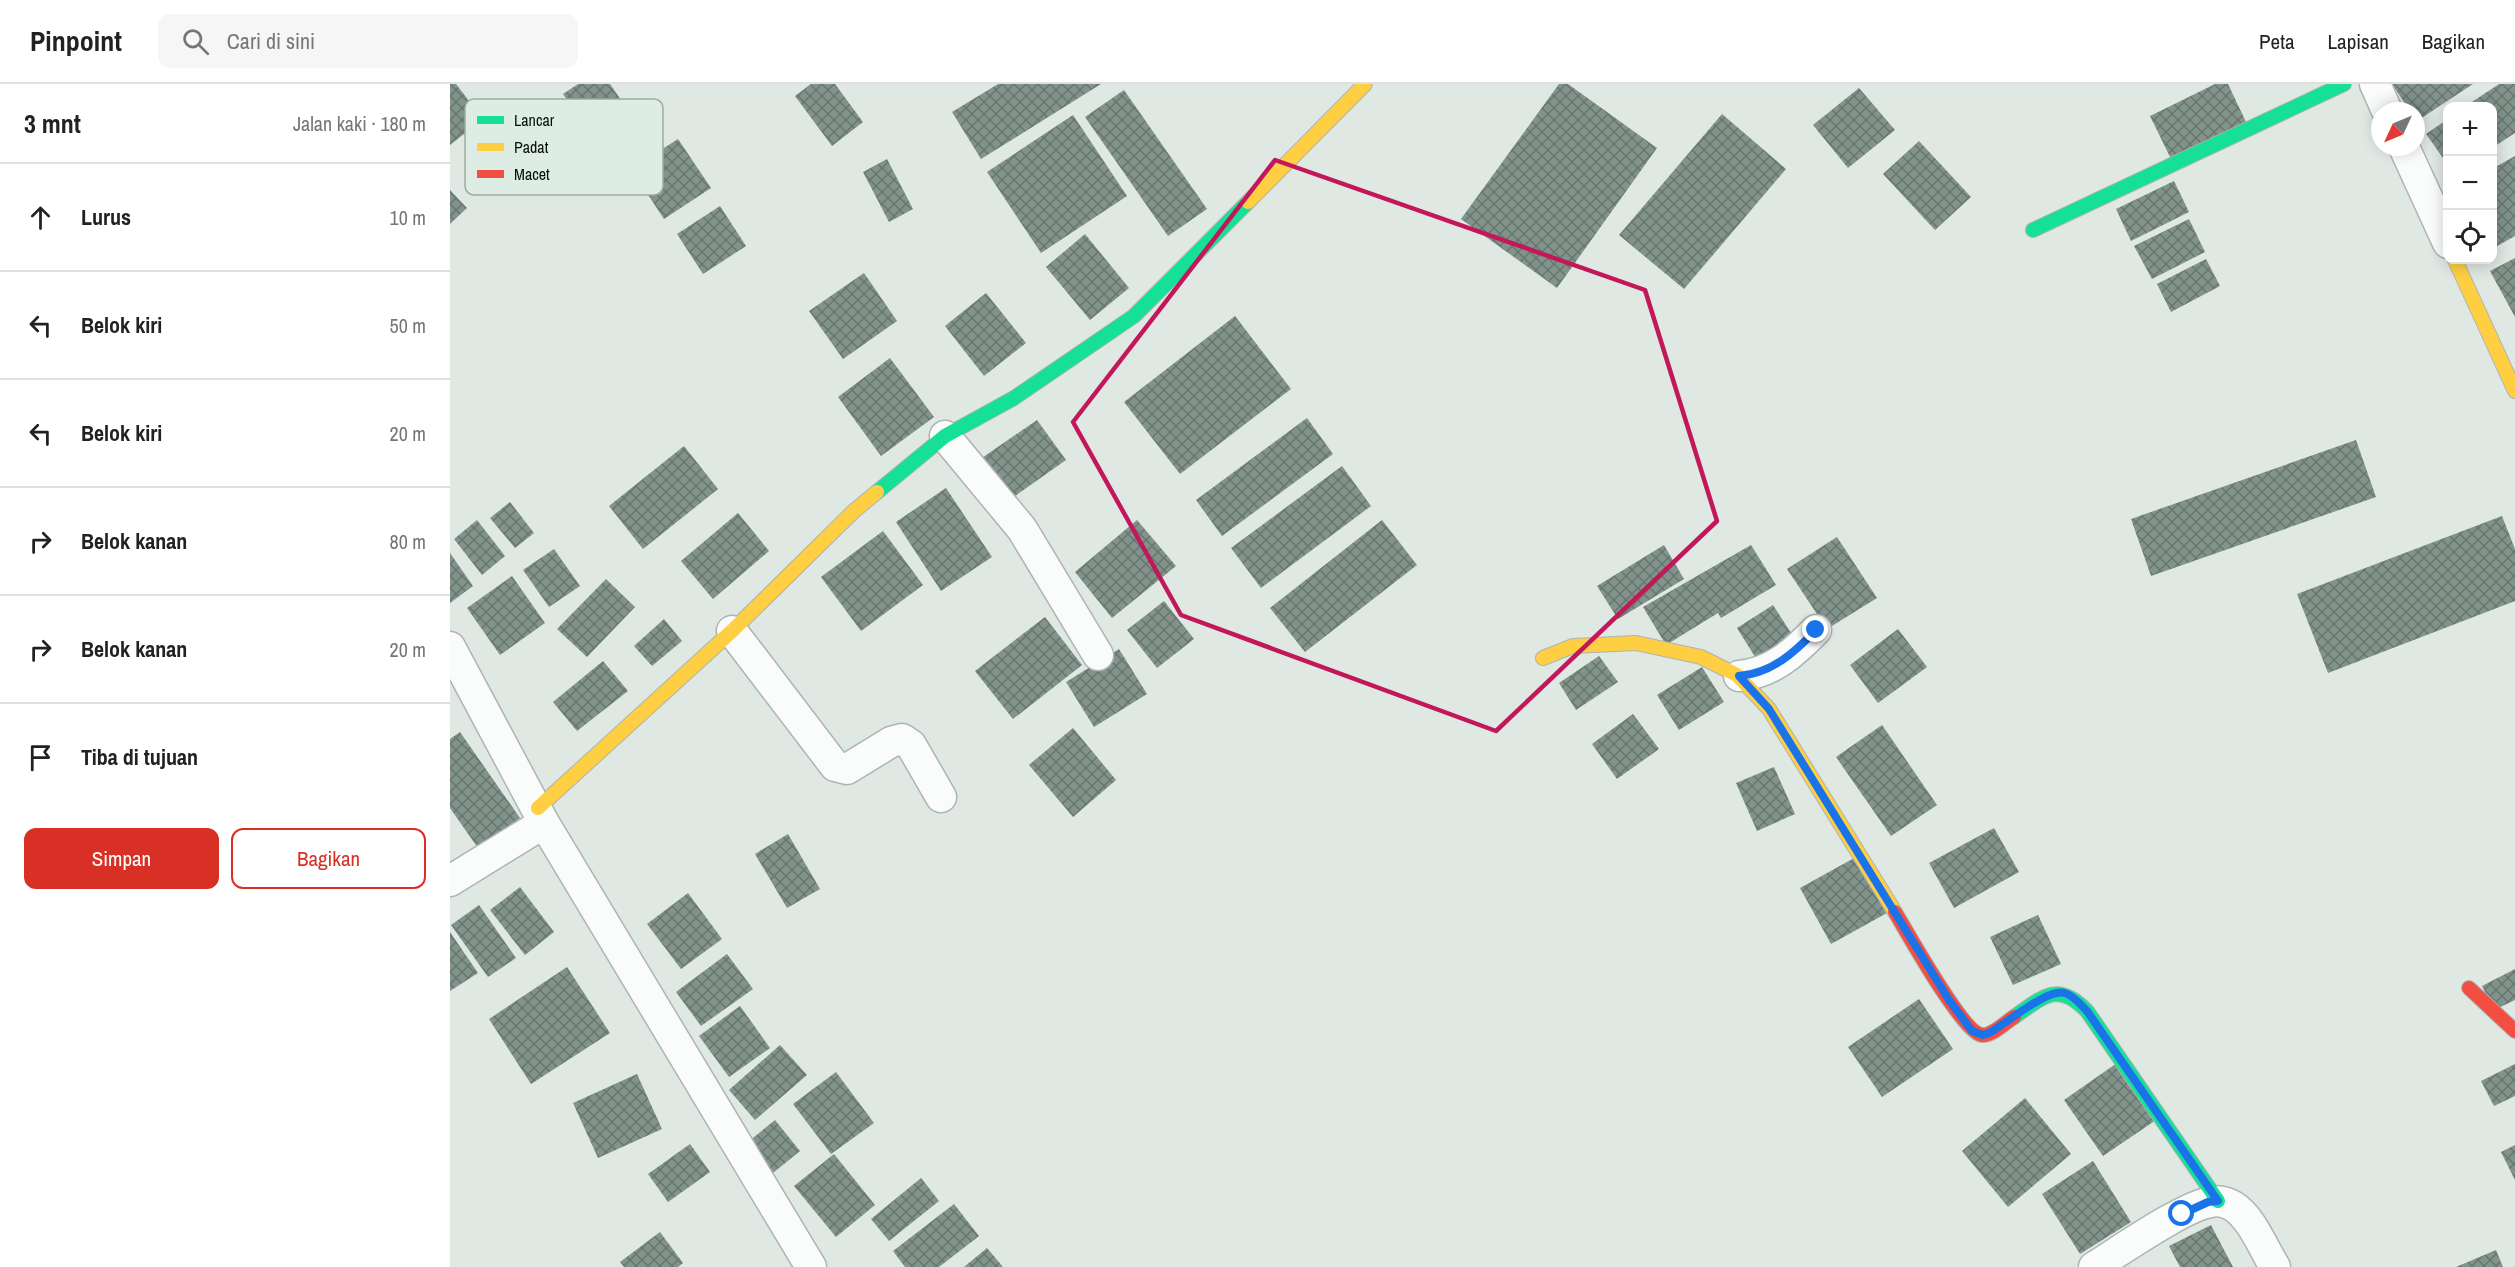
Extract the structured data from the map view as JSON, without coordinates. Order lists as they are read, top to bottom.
{
  "legend": ["Lancar", "Padat", "Macet"],
  "north": "bottom left",
  "page": {
    "header": "Pinpoint",
    "search": "Cari di sini",
    "nav": ["Peta", "Lapisan", "Bagikan"],
    "heading": ["3 mnt", "Jalan kaki · 180 m"],
    "map_buttons": ["+", "−"],
    "list": [
      ["Lurus", "10 m"],
      ["Belok kiri", "50 m"],
      ["Belok kiri", "20 m"],
      ["Belok kanan", "80 m"],
      ["Belok kanan", "20 m"],
      "Tiba di tujuan"
    ],
    "buttons": ["Simpan", "Bagikan"]
  }
}
